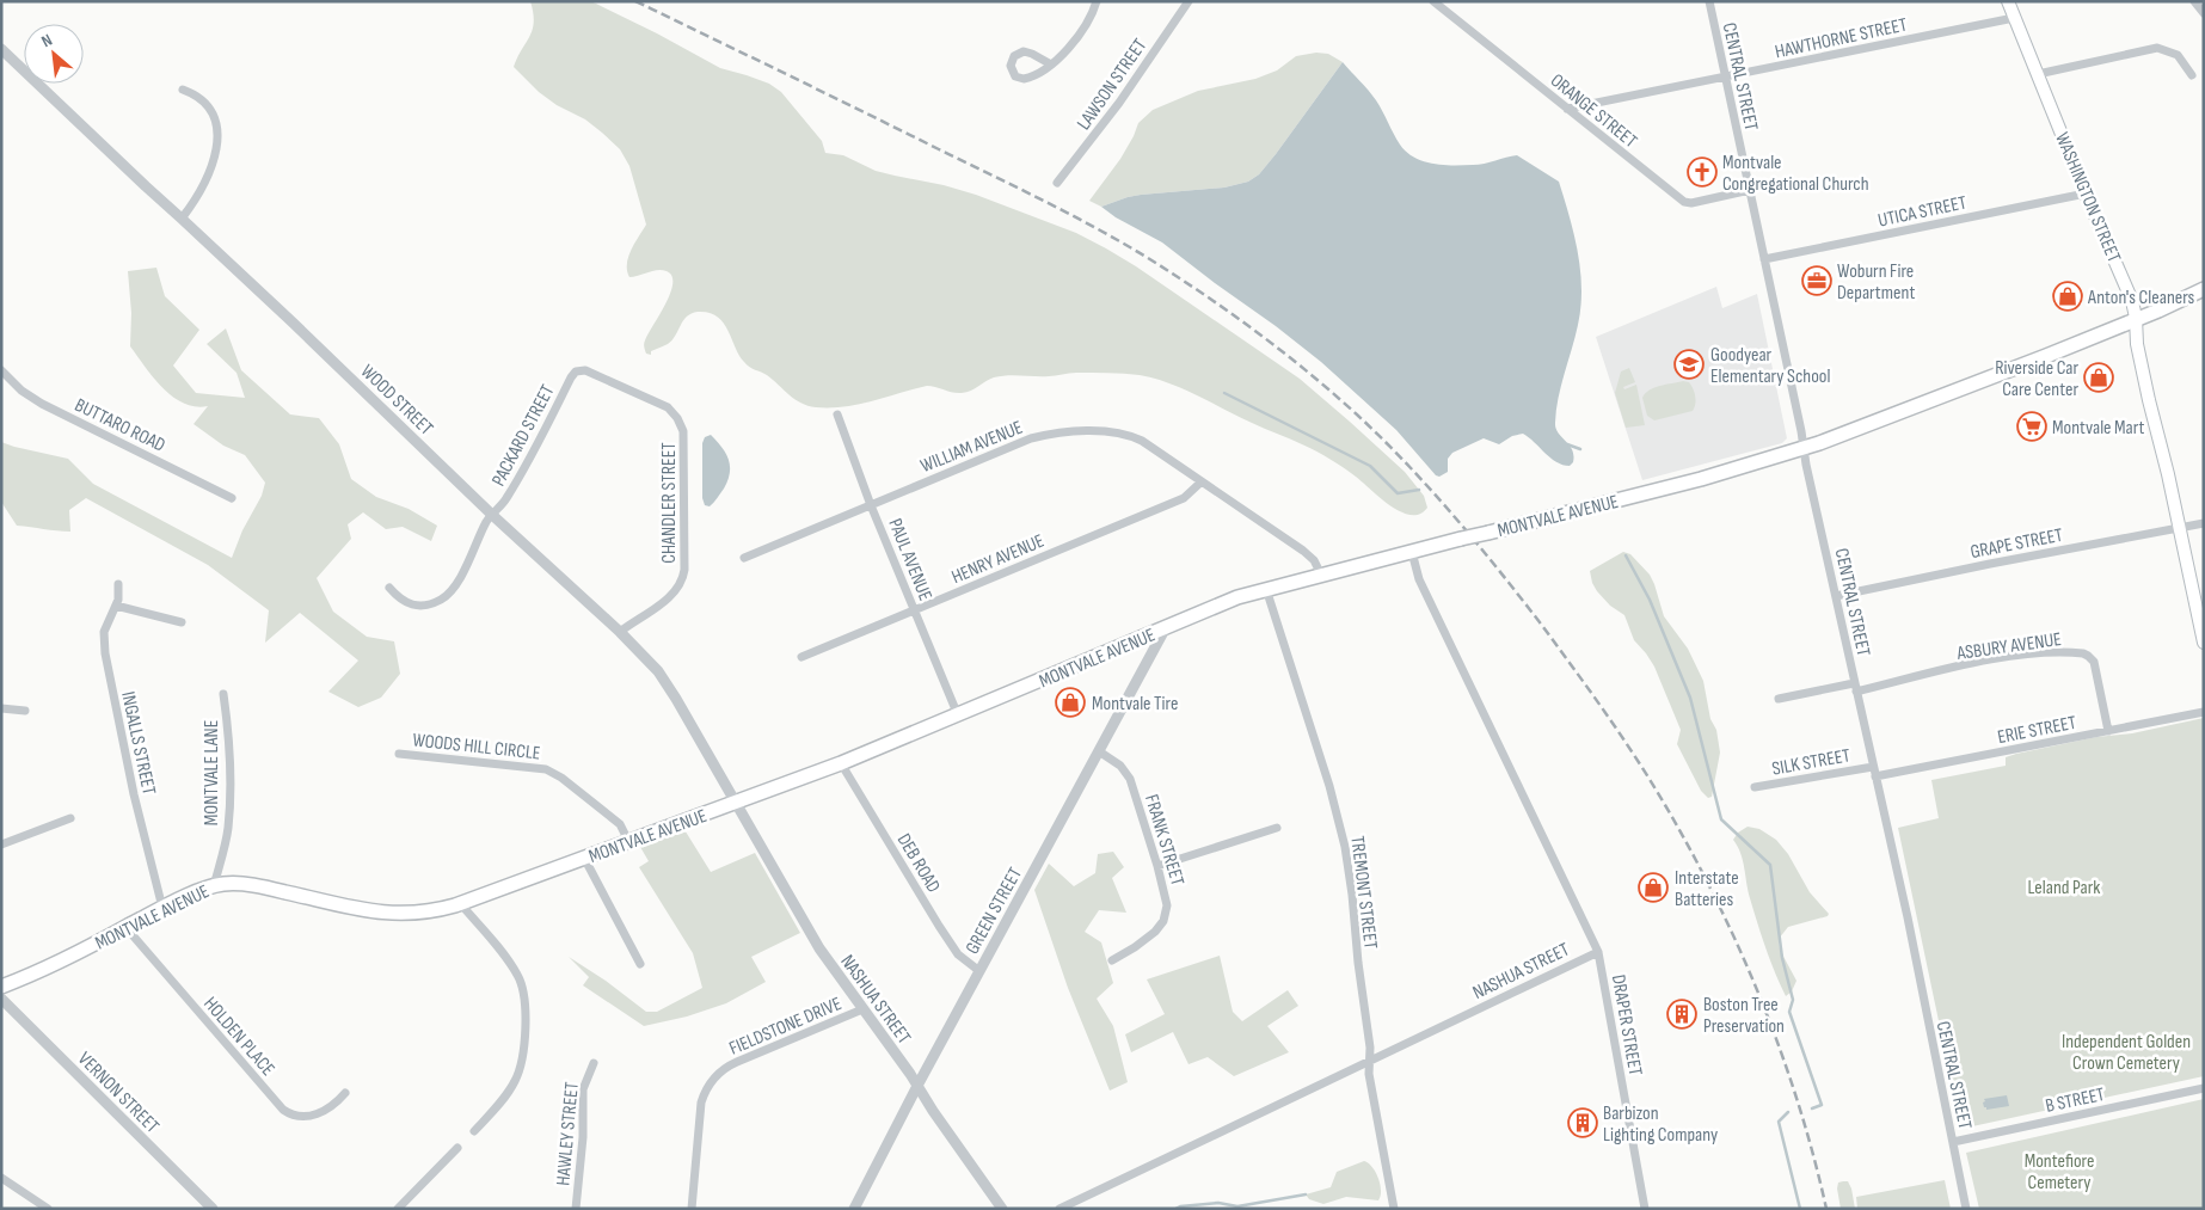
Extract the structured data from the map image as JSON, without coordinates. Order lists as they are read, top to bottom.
{
  "streets": {
    "main road": ["WASHINGTON STREET", "MONTVALE AVENUE"],
    "street": [
      "HAWTHORNE STREET",
      "CENTRAL STREET",
      "LAWSON STREET",
      "ORANGE STREET",
      "UTICA STREET",
      "WOOD STREET",
      "BUTTARO ROAD",
      "PACKARD STREET",
      "WILLIAM AVENUE",
      "CHANDLER STREET",
      "GRAPE STREET",
      "HENRY AVENUE",
      "PAUL AVENUE",
      "ASBURY AVENUE",
      "ERIE STREET",
      "INGALLS STREET",
      "WOODS HILL CIRCLE",
      "SILK STREET",
      "MONTVALE LANE",
      "FRANK STREET",
      "DEB ROAD",
      "TREMONT STREET",
      "GREEN STREET",
      "NASHUA STREET",
      "FIELDSTONE DRIVE",
      "DRAPER STREET",
      "HOLDEN PLACE",
      "VERNON STREET",
      "B STREET",
      "HAWLEY STREET"
    ]
  },
  "crossings": [
    ["HAWTHORNE STREET", "CENTRAL STREET"],
    ["HAWTHORNE STREET", "ORANGE STREET"],
    ["HAWTHORNE STREET", "WASHINGTON STREET"],
    ["CENTRAL STREET", "ORANGE STREET"],
    ["CENTRAL STREET", "UTICA STREET"],
    ["CENTRAL STREET", "MONTVALE AVENUE"],
    ["CENTRAL STREET", "GRAPE STREET"],
    ["CENTRAL STREET", "ASBURY AVENUE"],
    ["CENTRAL STREET", "ERIE STREET"],
    ["CENTRAL STREET", "SILK STREET"],
    ["CENTRAL STREET", "B STREET"],
    ["WASHINGTON STREET", "UTICA STREET"],
    ["WASHINGTON STREET", "MONTVALE AVENUE"],
    ["WASHINGTON STREET", "GRAPE STREET"],
    ["WOOD STREET", "PACKARD STREET"],
    ["WOOD STREET", "CHANDLER STREET"],
    ["WOOD STREET", "MONTVALE AVENUE"],
    ["WOOD STREET", "NASHUA STREET"],
    ["PACKARD STREET", "CHANDLER STREET"],
    ["WILLIAM AVENUE", "MONTVALE AVENUE"],
    ["WILLIAM AVENUE", "HENRY AVENUE"],
    ["WILLIAM AVENUE", "PAUL AVENUE"],
    ["MONTVALE AVENUE", "PAUL AVENUE"],
    ["MONTVALE AVENUE", "INGALLS STREET"],
    ["MONTVALE AVENUE", "WOODS HILL CIRCLE"],
    ["MONTVALE AVENUE", "MONTVALE LANE"],
    ["MONTVALE AVENUE", "DEB ROAD"],
    ["MONTVALE AVENUE", "TREMONT STREET"],
    ["MONTVALE AVENUE", "GREEN STREET"],
    ["MONTVALE AVENUE", "NASHUA STREET"],
    ["MONTVALE AVENUE", "HOLDEN PLACE"],
    ["HENRY AVENUE", "PAUL AVENUE"],
    ["ASBURY AVENUE", "ERIE STREET"],
    ["FRANK STREET", "GREEN STREET"],
    ["DEB ROAD", "GREEN STREET"],
    ["TREMONT STREET", "NASHUA STREET"],
    ["GREEN STREET", "NASHUA STREET"],
    ["NASHUA STREET", "FIELDSTONE DRIVE"],
    ["NASHUA STREET", "DRAPER STREET"]
  ],
  "parks": ["Leland Park", "Independent Golden Crown Cemetery", "Montefiore Cemetery"],
  "places": {
    "church": ["Montvale Congregational Church"],
    "office": ["Woburn Fire Department"],
    "shop": [
      "Anton's Cleaners",
      "Riverside Car Care Center",
      "Montvale Tire",
      "Interstate Batteries"
    ],
    "school or university": ["Goodyear Elementary School"],
    "supermarket": ["Montvale Mart"],
    "building": ["Boston Tree Preservation", "Barbizon Lighting Company"]
  },
  "north": "top left"
}
